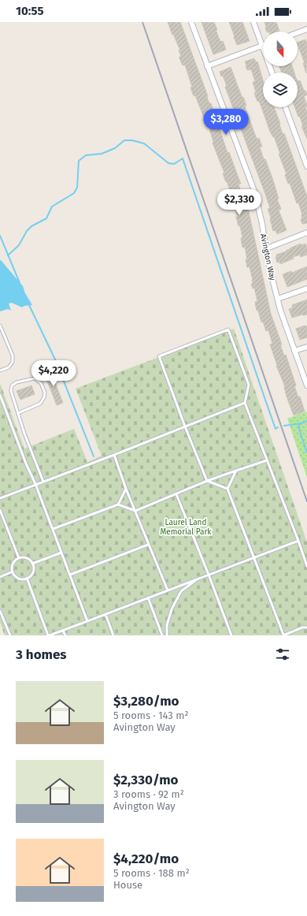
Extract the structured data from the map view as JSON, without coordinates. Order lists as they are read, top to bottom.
{
  "streets": {
    "street": ["Avington Way"]
  },
  "parks": ["Laurel Land Memorial Park"],
  "north": "bottom",
  "page": {
    "status": "10:55",
    "price": ["$3,280", "$2,330", "$4,220"],
    "heading": "3 homes",
    "list": [
      {
        "name": "$3,280/mo",
        "note": "5 rooms · 143 m² · Avington Way"
      },
      {
        "name": "$2,330/mo",
        "note": "3 rooms · 92 m² · Avington Way"
      },
      {
        "name": "$4,220/mo",
        "note": "5 rooms · 188 m² · House"
      }
    ]
  }
}
